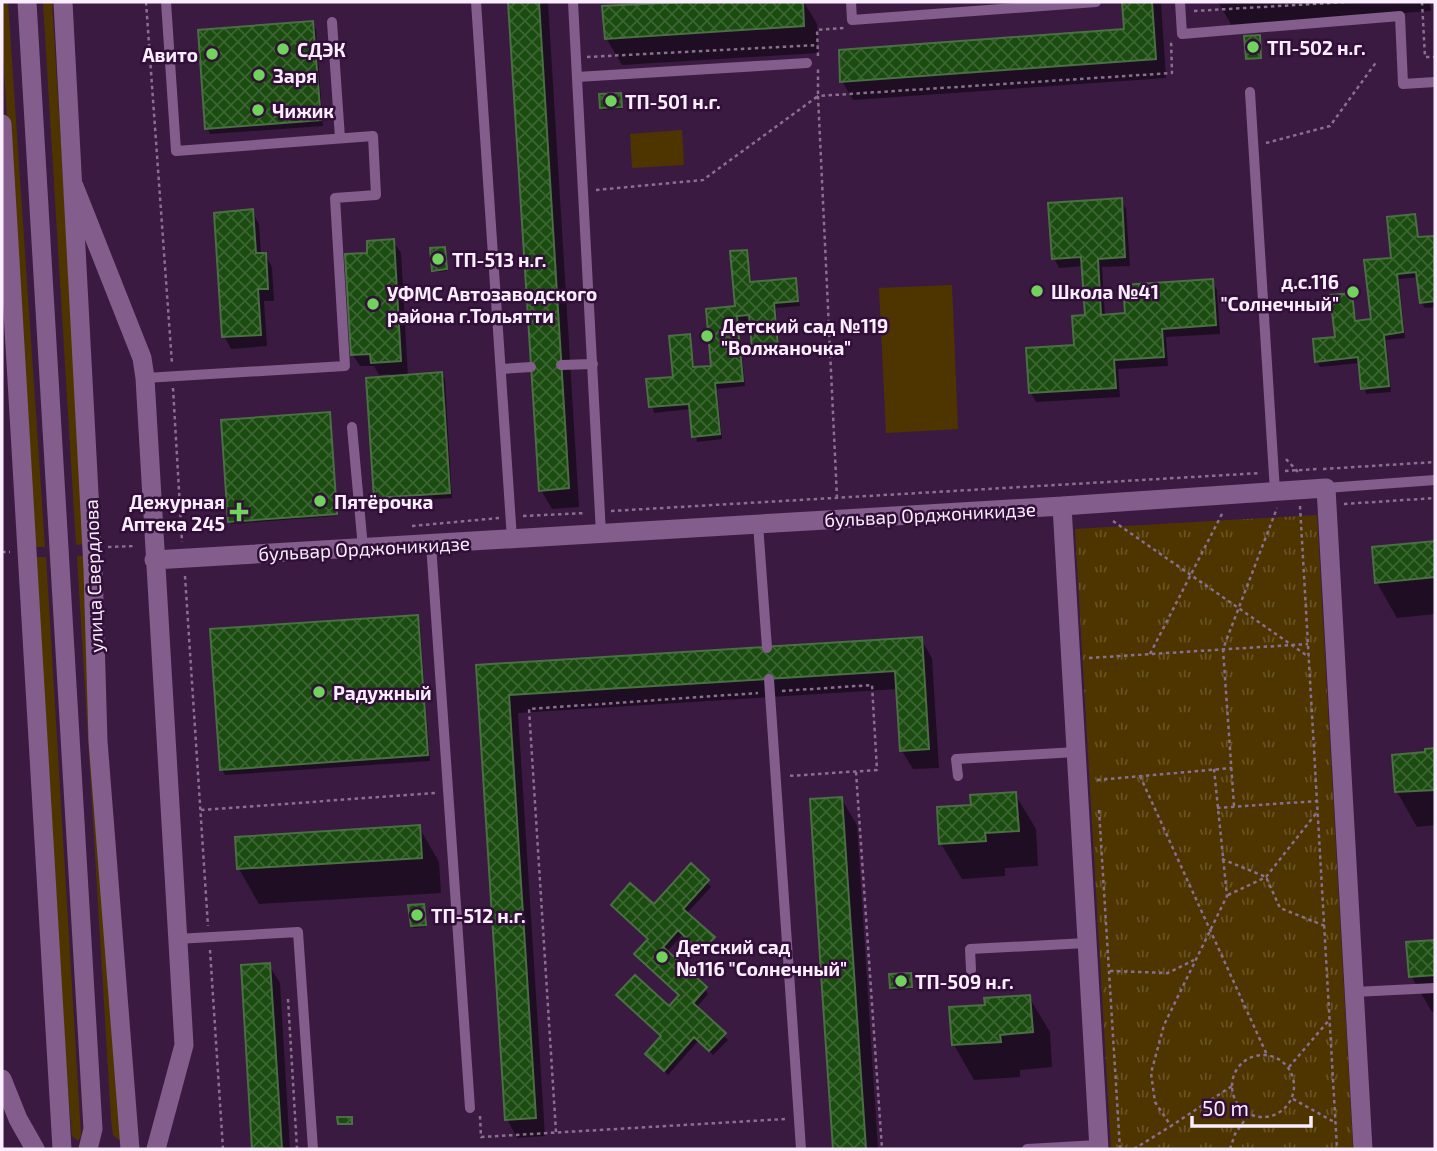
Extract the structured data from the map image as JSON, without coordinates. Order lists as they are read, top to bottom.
{
  "streets": {
    "street": ["бульвар Орджоникидзе", "улица Свердлова"]
  },
  "places": {
    "other": [
      "ТП-502 н.г.",
      "СДЭК",
      "Авито",
      "Заря",
      "ТП-501 н.г.",
      "Чижик",
      "ТП-513 н.г.",
      "Школа №41",
      "д.с.116 \"Солнечный\"",
      "УФМС Автозаводского района г.Тольятти",
      "Детский сад №119 \"Волжаночка\"",
      "Пятёрочка",
      "Радужный",
      "ТП-512 н.г.",
      "Детский сад №116 \"Солнечный\"",
      "ТП-509 н.г."
    ],
    "health": ["Дежурная Аптека 245"]
  },
  "scale_bar": "50 m"
}
